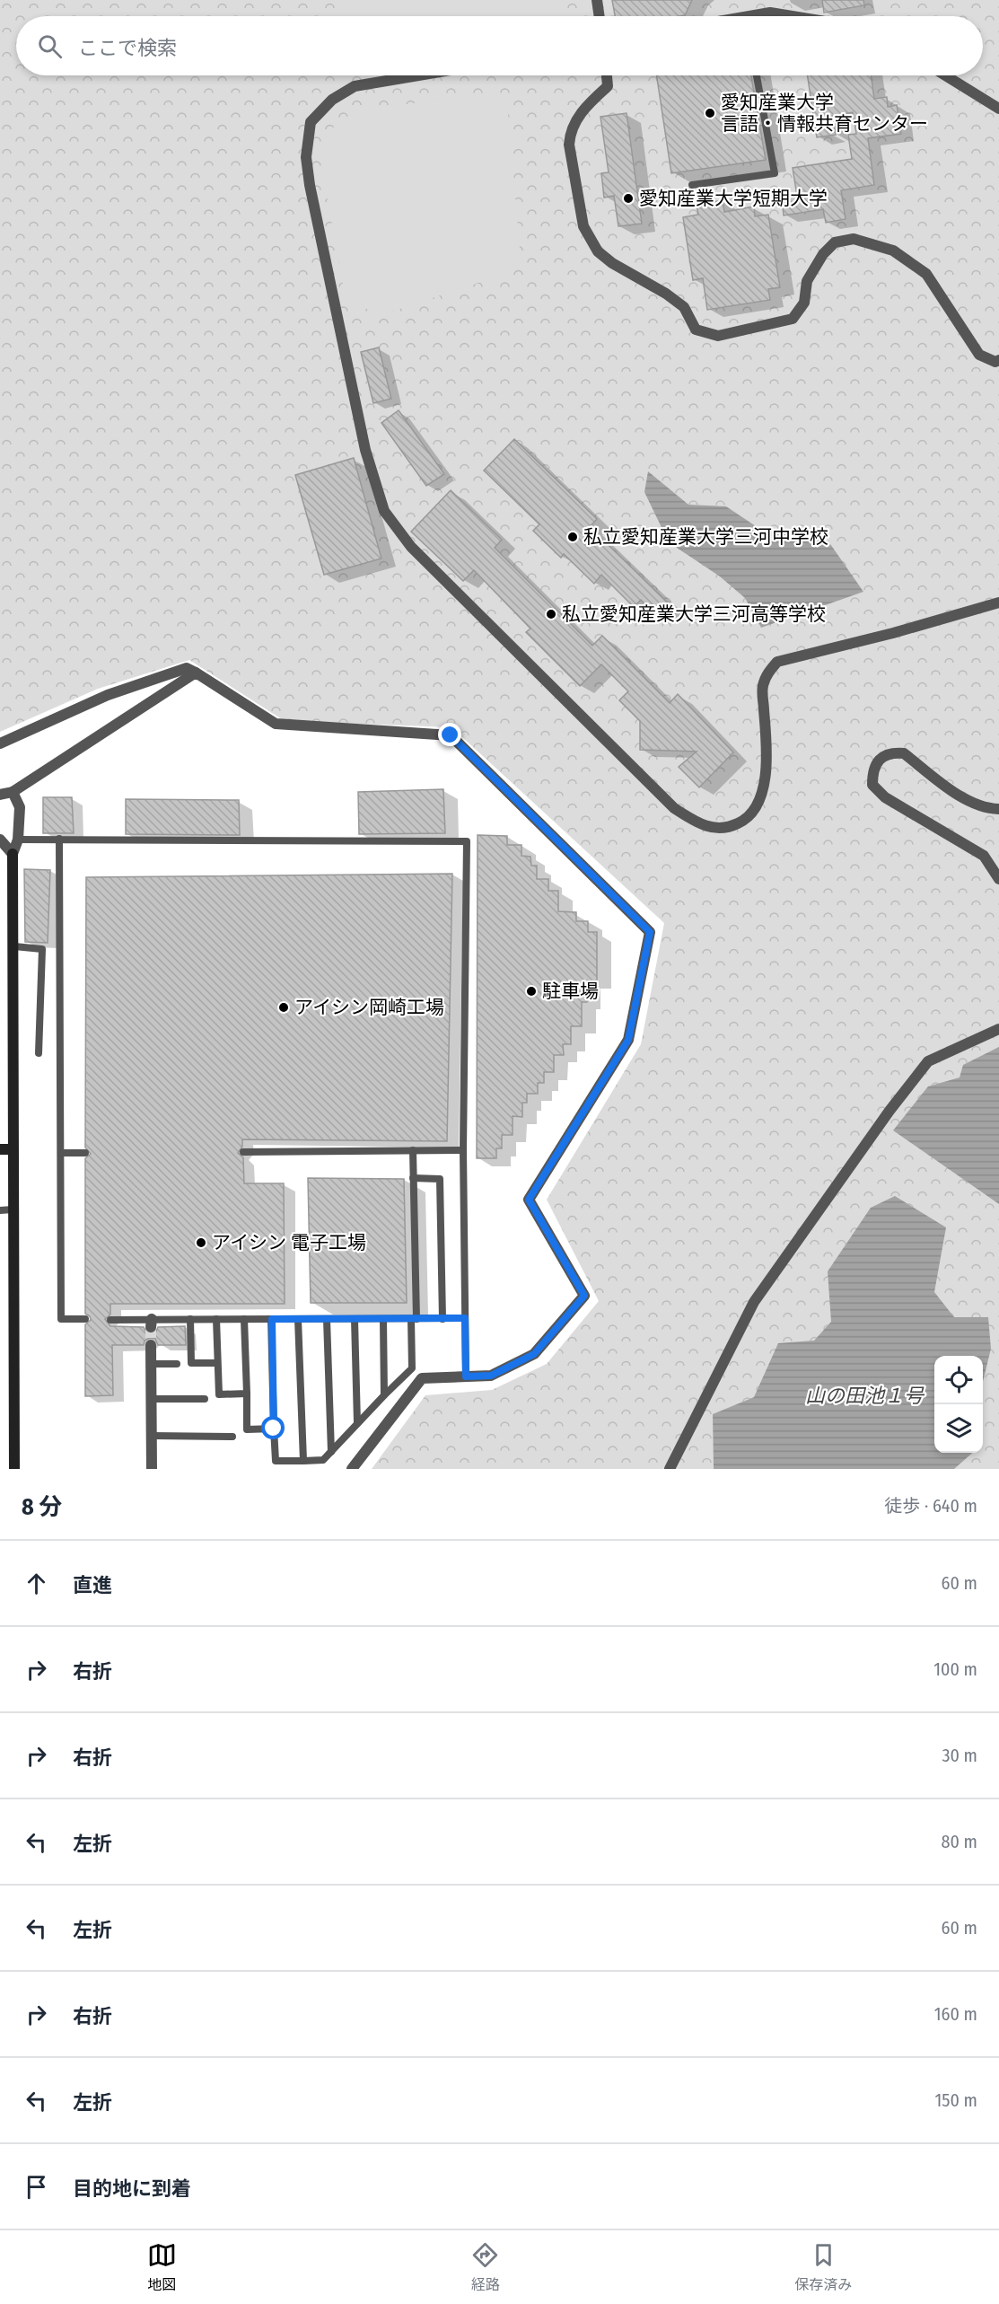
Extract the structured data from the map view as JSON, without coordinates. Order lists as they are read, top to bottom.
{
  "water": ["山の田池１号"],
  "places": [
    "愛知産業大学 言語・情報共育センター",
    "愛知産業大学短期大学",
    "私立愛知産業大学三河中学校",
    "私立愛知産業大学三河高等学校",
    "駐車場",
    "アイシン岡崎工場",
    "アイシン 電子工場"
  ],
  "page": {
    "search": "ここで検索",
    "heading": ["8 分", "徒歩 · 640 m"],
    "list": [
      ["直進", "60 m"],
      ["右折", "100 m"],
      ["右折", "30 m"],
      ["左折", "80 m"],
      ["左折", "60 m"],
      ["右折", "160 m"],
      ["左折", "150 m"],
      "目的地に到着"
    ],
    "nav": ["地図", "経路", "保存済み"]
  }
}
